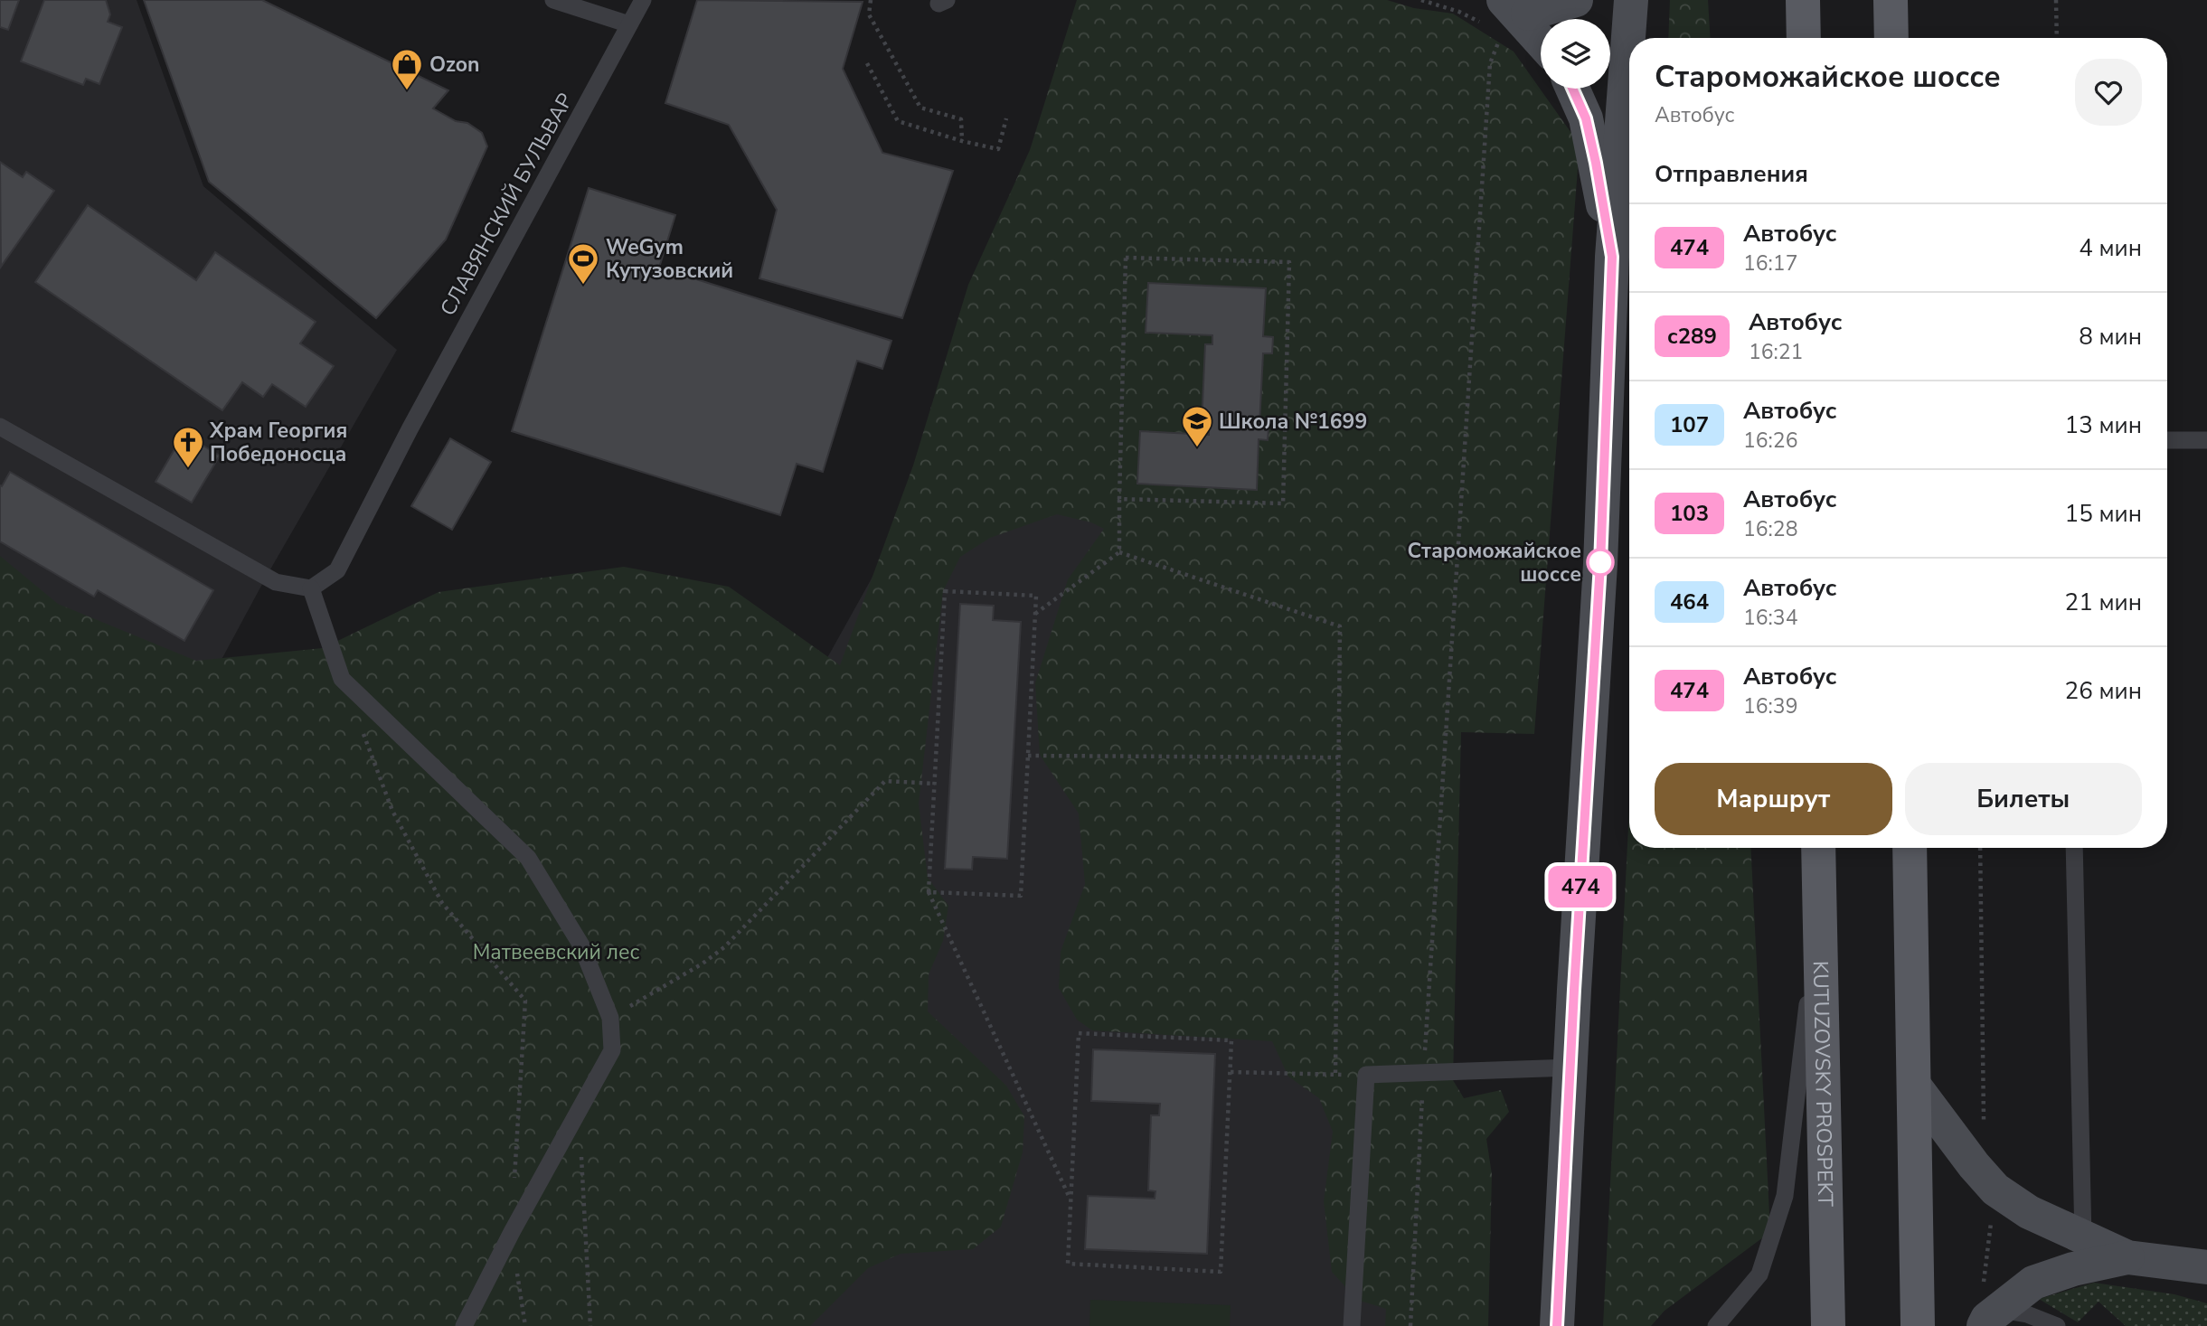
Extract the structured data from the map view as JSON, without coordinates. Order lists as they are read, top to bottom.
{
  "streets": {
    "main road": ["KUTUZOVSKY PROSPEKT"],
    "lane": ["СЛАВЯНСКИЙ БУЛЬВАР"]
  },
  "parks": ["Матвеевский лес"],
  "places": {
    "shop": ["Ozon"],
    "sports": ["WeGym Кутузовский"],
    "school or university": ["Школа №1699"],
    "church": ["Храм Георгия Победоносца"],
    "other": ["Староможайское шоссе"]
  },
  "lines": ["bus line 474"],
  "page": {
    "on_map": "474",
    "heading": [
      ["Староможайское шоссе", "Автобус"],
      "Отправления"
    ],
    "list": [
      {
        "mark": "474",
        "name": "Автобус",
        "note": "16:17",
        "value": "4 мин"
      },
      {
        "mark": "с289",
        "name": "Автобус",
        "note": "16:21",
        "value": "8 мин"
      },
      {
        "mark": "107",
        "name": "Автобус",
        "note": "16:26",
        "value": "13 мин"
      },
      {
        "mark": "103",
        "name": "Автобус",
        "note": "16:28",
        "value": "15 мин"
      },
      {
        "mark": "464",
        "name": "Автобус",
        "note": "16:34",
        "value": "21 мин"
      },
      {
        "mark": "474",
        "name": "Автобус",
        "note": "16:39",
        "value": "26 мин"
      }
    ],
    "buttons": ["Маршрут", "Билеты"]
  }
}
